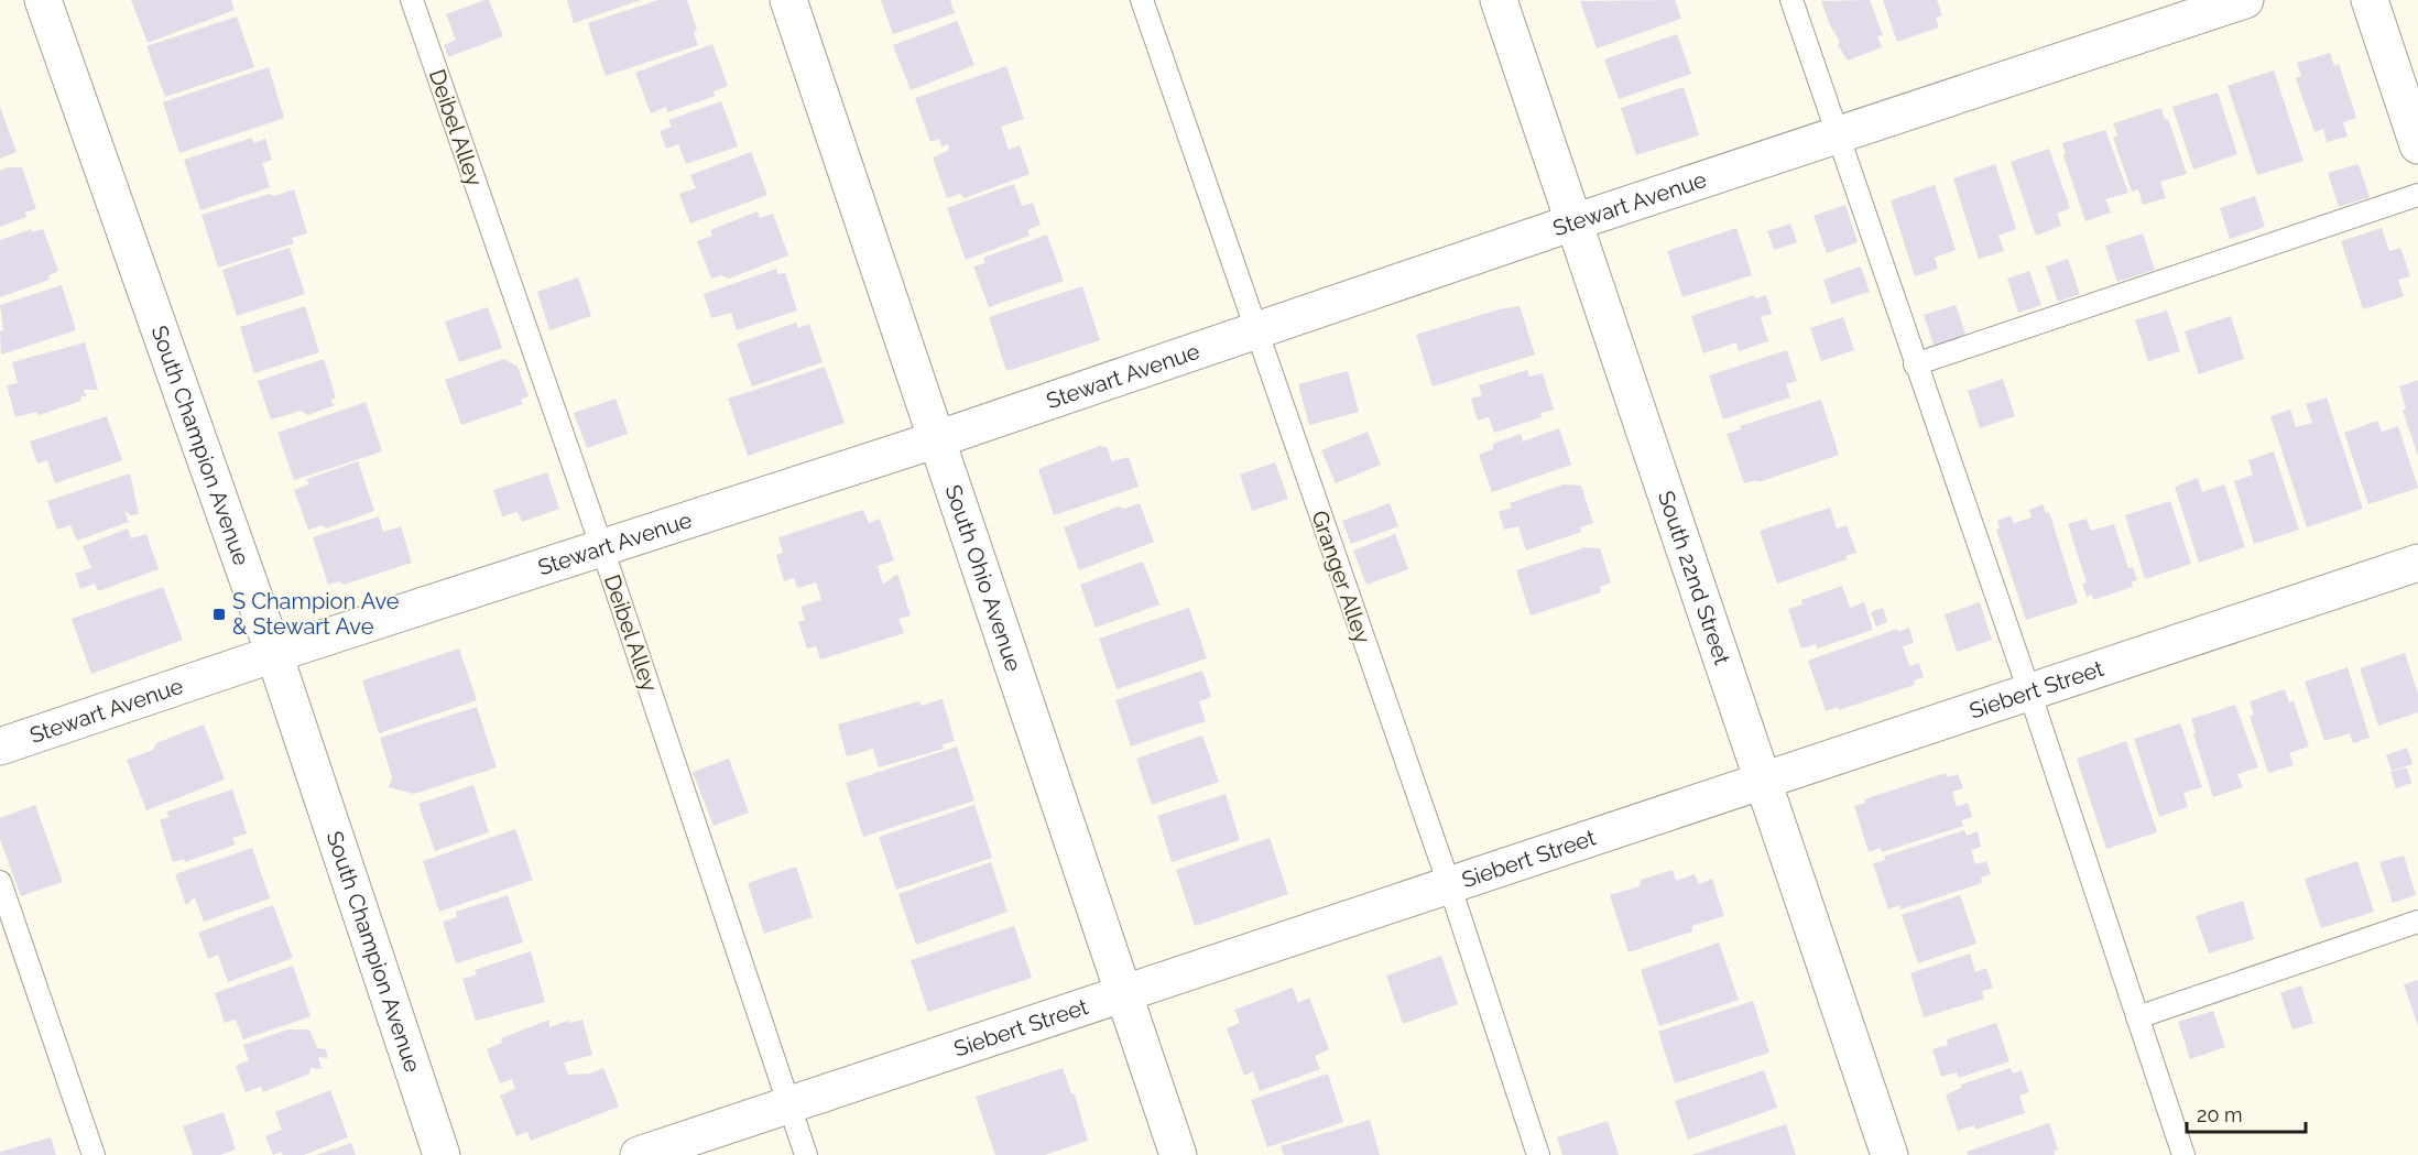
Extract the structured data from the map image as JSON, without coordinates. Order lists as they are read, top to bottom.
{
  "streets": {
    "street": [
      "Stewart Avenue",
      "South Champion Avenue",
      "South Ohio Avenue",
      "South 22nd Street",
      "Siebert Street"
    ],
    "lane": ["Deibel Alley", "Granger Alley"]
  },
  "crossings": [
    ["Deibel Alley", "Stewart Avenue"],
    ["Deibel Alley", "Siebert Street"],
    ["Stewart Avenue", "South Champion Avenue"],
    ["Stewart Avenue", "South Ohio Avenue"],
    ["Stewart Avenue", "Granger Alley"],
    ["Stewart Avenue", "South 22nd Street"],
    ["South Ohio Avenue", "Siebert Street"],
    ["Granger Alley", "Siebert Street"],
    ["South 22nd Street", "Siebert Street"]
  ],
  "places": {
    "transit": ["S Champion Ave & Stewart Ave"]
  },
  "scale_bar": "20 m"
}
